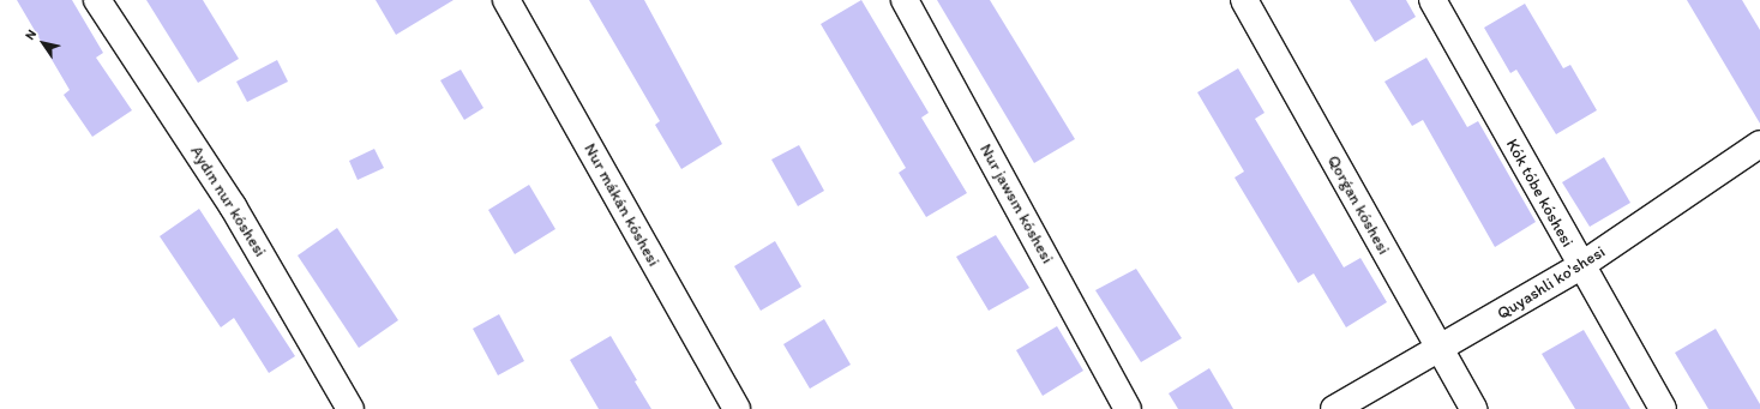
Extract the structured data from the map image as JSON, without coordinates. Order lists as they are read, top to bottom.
{
  "streets": {
    "street": [
      "Kók tóbe kóshesi",
      "Aydın nur kóshesi",
      "Nur jawsın kóshesi",
      "Nur mákán kóshesi",
      "Qorǵan kóshesi",
      "Quyashli ko'shesi"
    ]
  },
  "crossings": [
    ["Kók tóbe kóshesi", "Quyashli ko'shesi"],
    ["Qorǵan kóshesi", "Quyashli ko'shesi"]
  ],
  "north": "top left"
}
